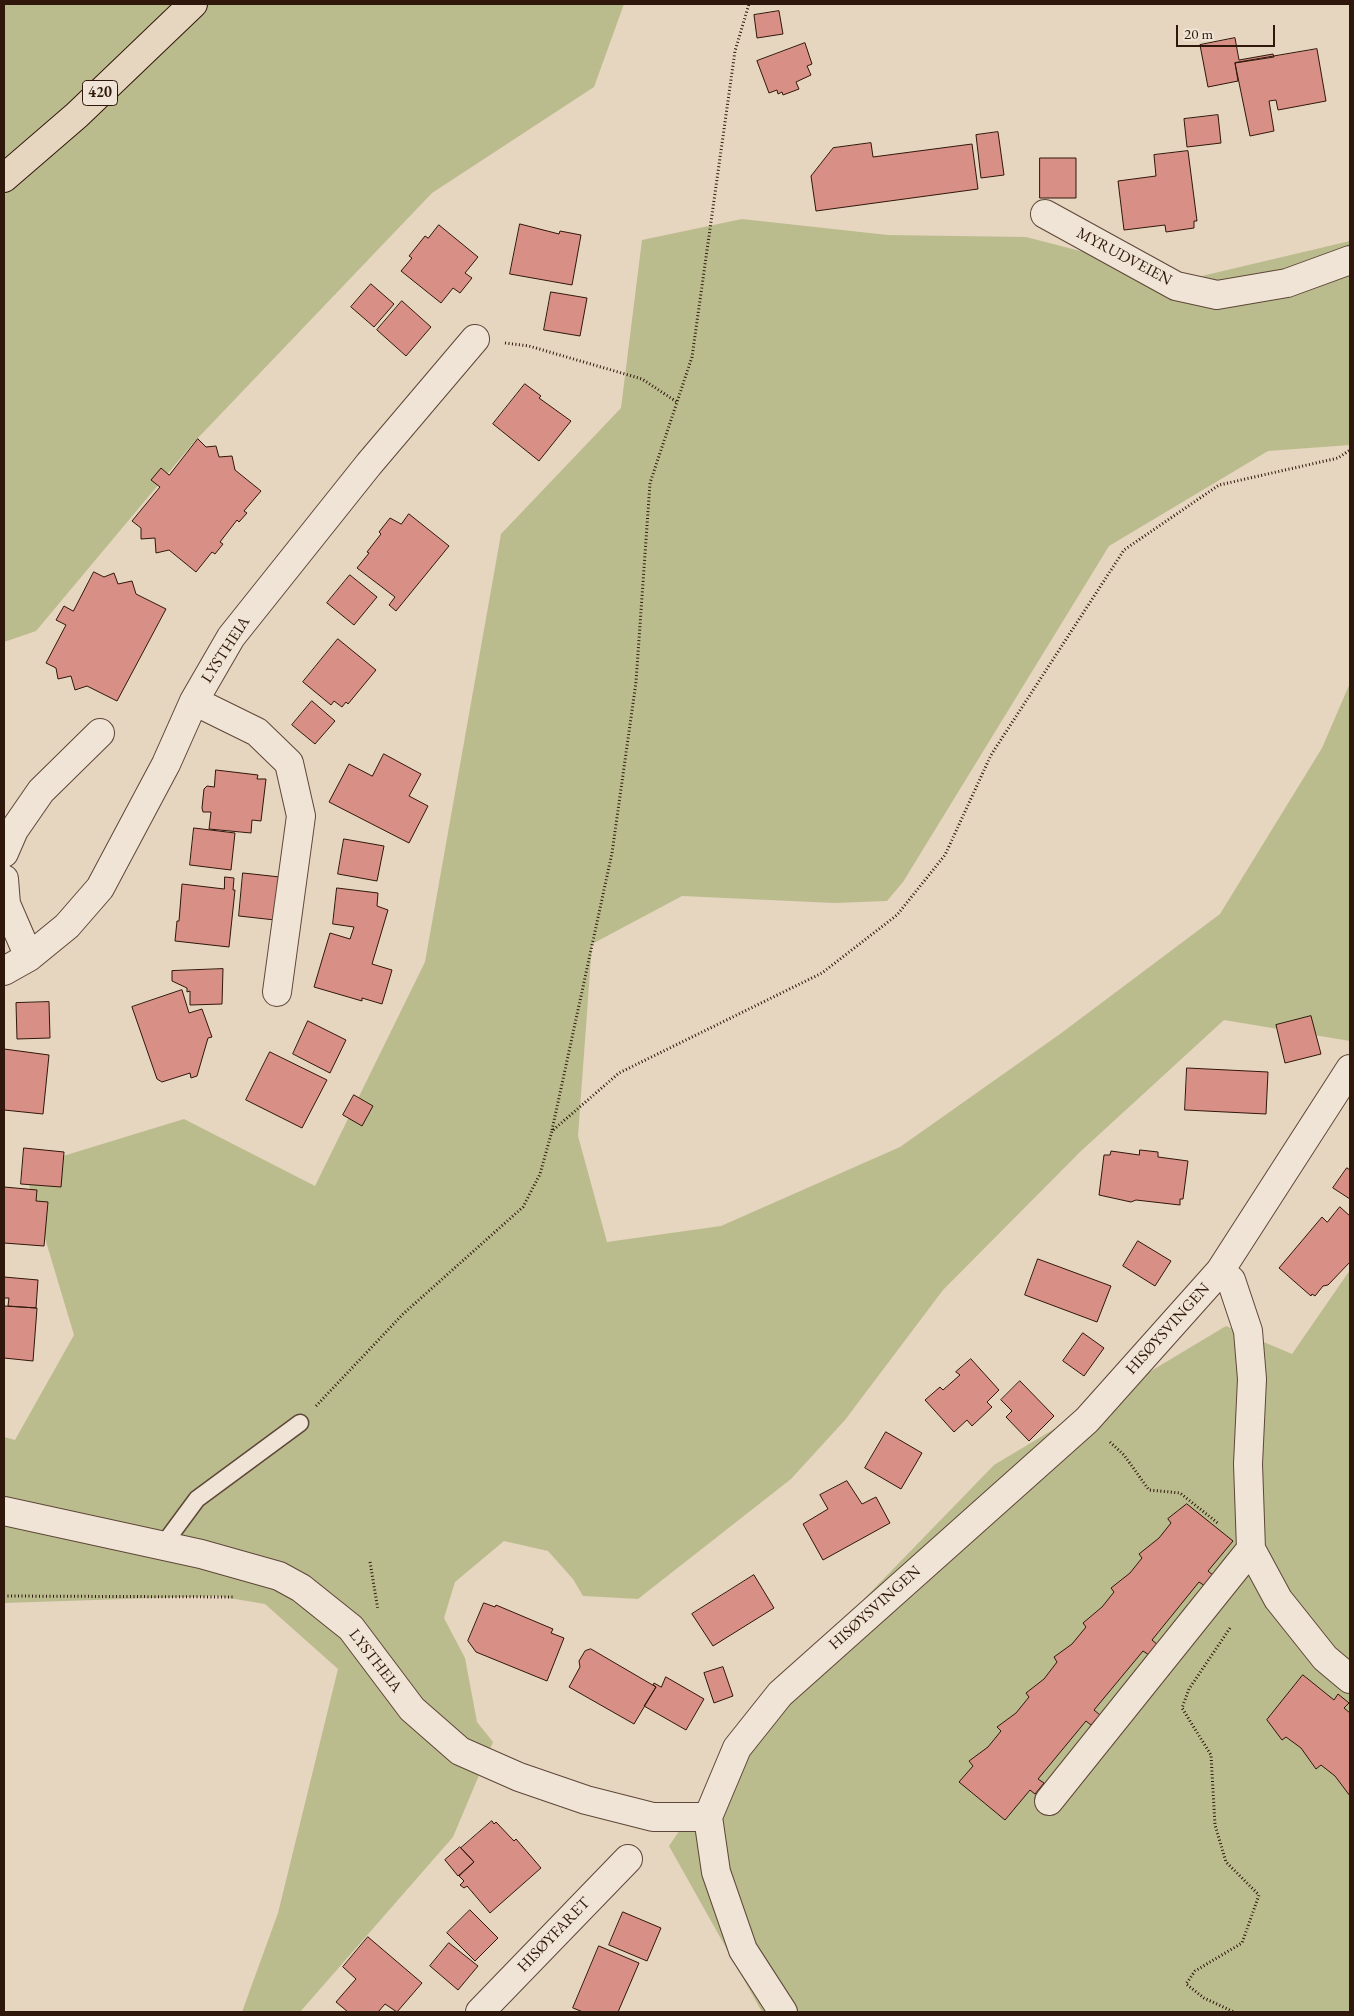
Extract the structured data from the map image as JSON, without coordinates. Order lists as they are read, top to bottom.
{
  "streets": {
    "main road": ["420"],
    "street": [
      "MYRUDVEIEN",
      "LYSTHEIA",
      "HISØYSVINGEN",
      "HISØYFARET"
    ]
  },
  "crossings": [
    ["LYSTHEIA", "HISØYSVINGEN"]
  ],
  "scale_bar": "20 m"
}
